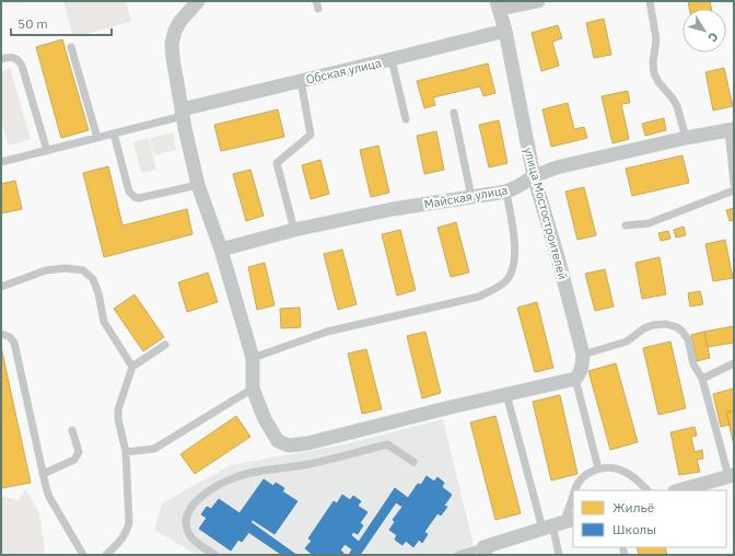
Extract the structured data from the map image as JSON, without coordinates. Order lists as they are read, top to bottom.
{
  "streets": {
    "street": ["Обская улица", "Майская улица", "улица Мостостроителей"]
  },
  "crossings": [
    ["Обская улица", "улица Мостостроителей"],
    ["Майская улица", "улица Мостостроителей"]
  ],
  "legend": ["Жильё", "Школы"],
  "scale_bar": "50 m",
  "north": "bottom right"
}
